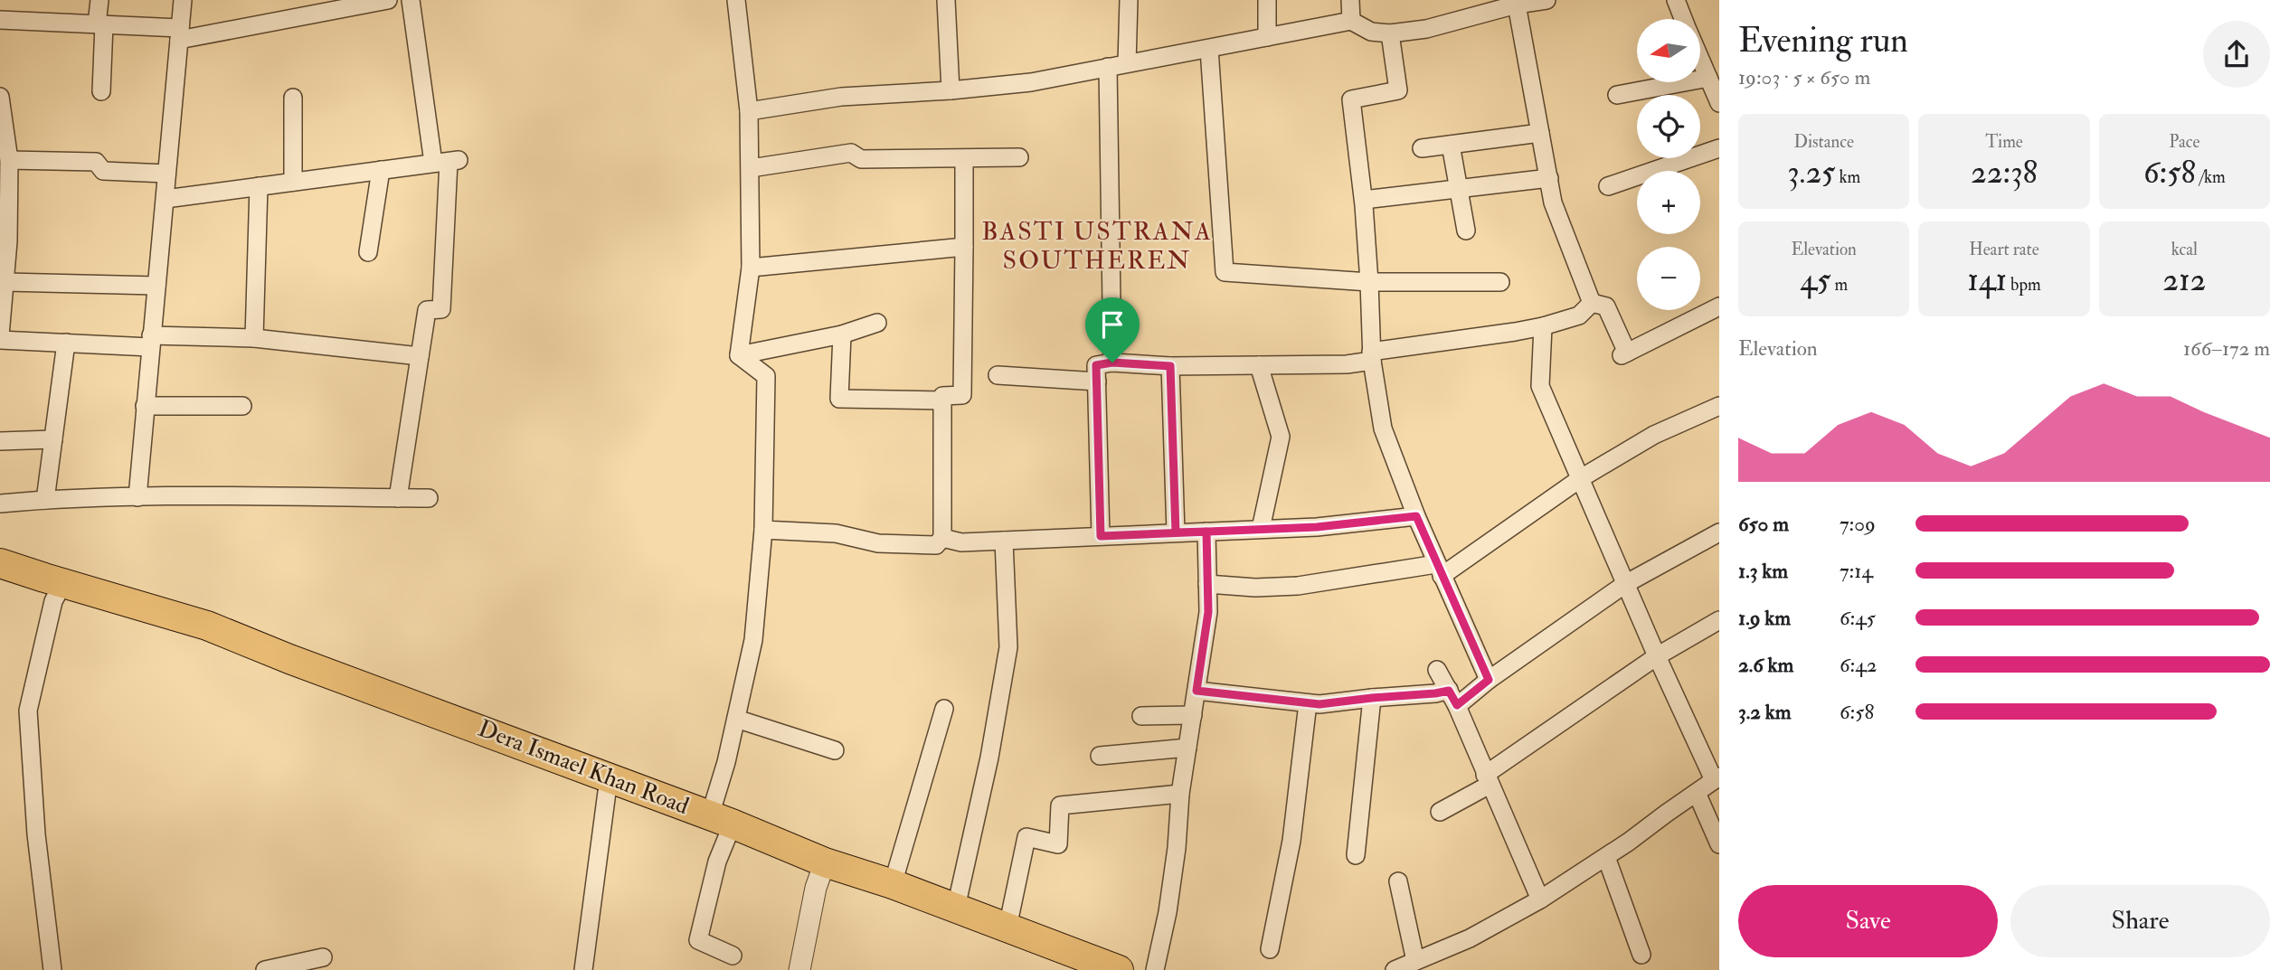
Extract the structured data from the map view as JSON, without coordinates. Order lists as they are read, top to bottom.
{
  "streets": {
    "highway": ["Dera Ismael Khan Road"]
  },
  "districts": ["BASTI USTRANA SOUTHEREN"],
  "north": "left",
  "page": {
    "heading": ["Evening run", "19:03 · 5 × 650 m"],
    "map_buttons": ["+", "−"],
    "stats": [
      ["Distance", "3.25 km"],
      ["Time", "22:38"],
      ["Pace", "6:58 /km"],
      ["Elevation", "45 m"],
      ["Heart rate", "141 bpm"],
      ["kcal", "212"]
    ],
    "chart": ["Elevation", "166–172 m"],
    "list": [
      {
        "name": "650 m",
        "note": "7:09"
      },
      {
        "name": "1.3 km",
        "note": "7:14"
      },
      {
        "name": "1.9 km",
        "note": "6:45"
      },
      {
        "name": "2.6 km",
        "note": "6:42"
      },
      {
        "name": "3.2 km",
        "note": "6:58"
      }
    ],
    "buttons": ["Save", "Share"]
  }
}
